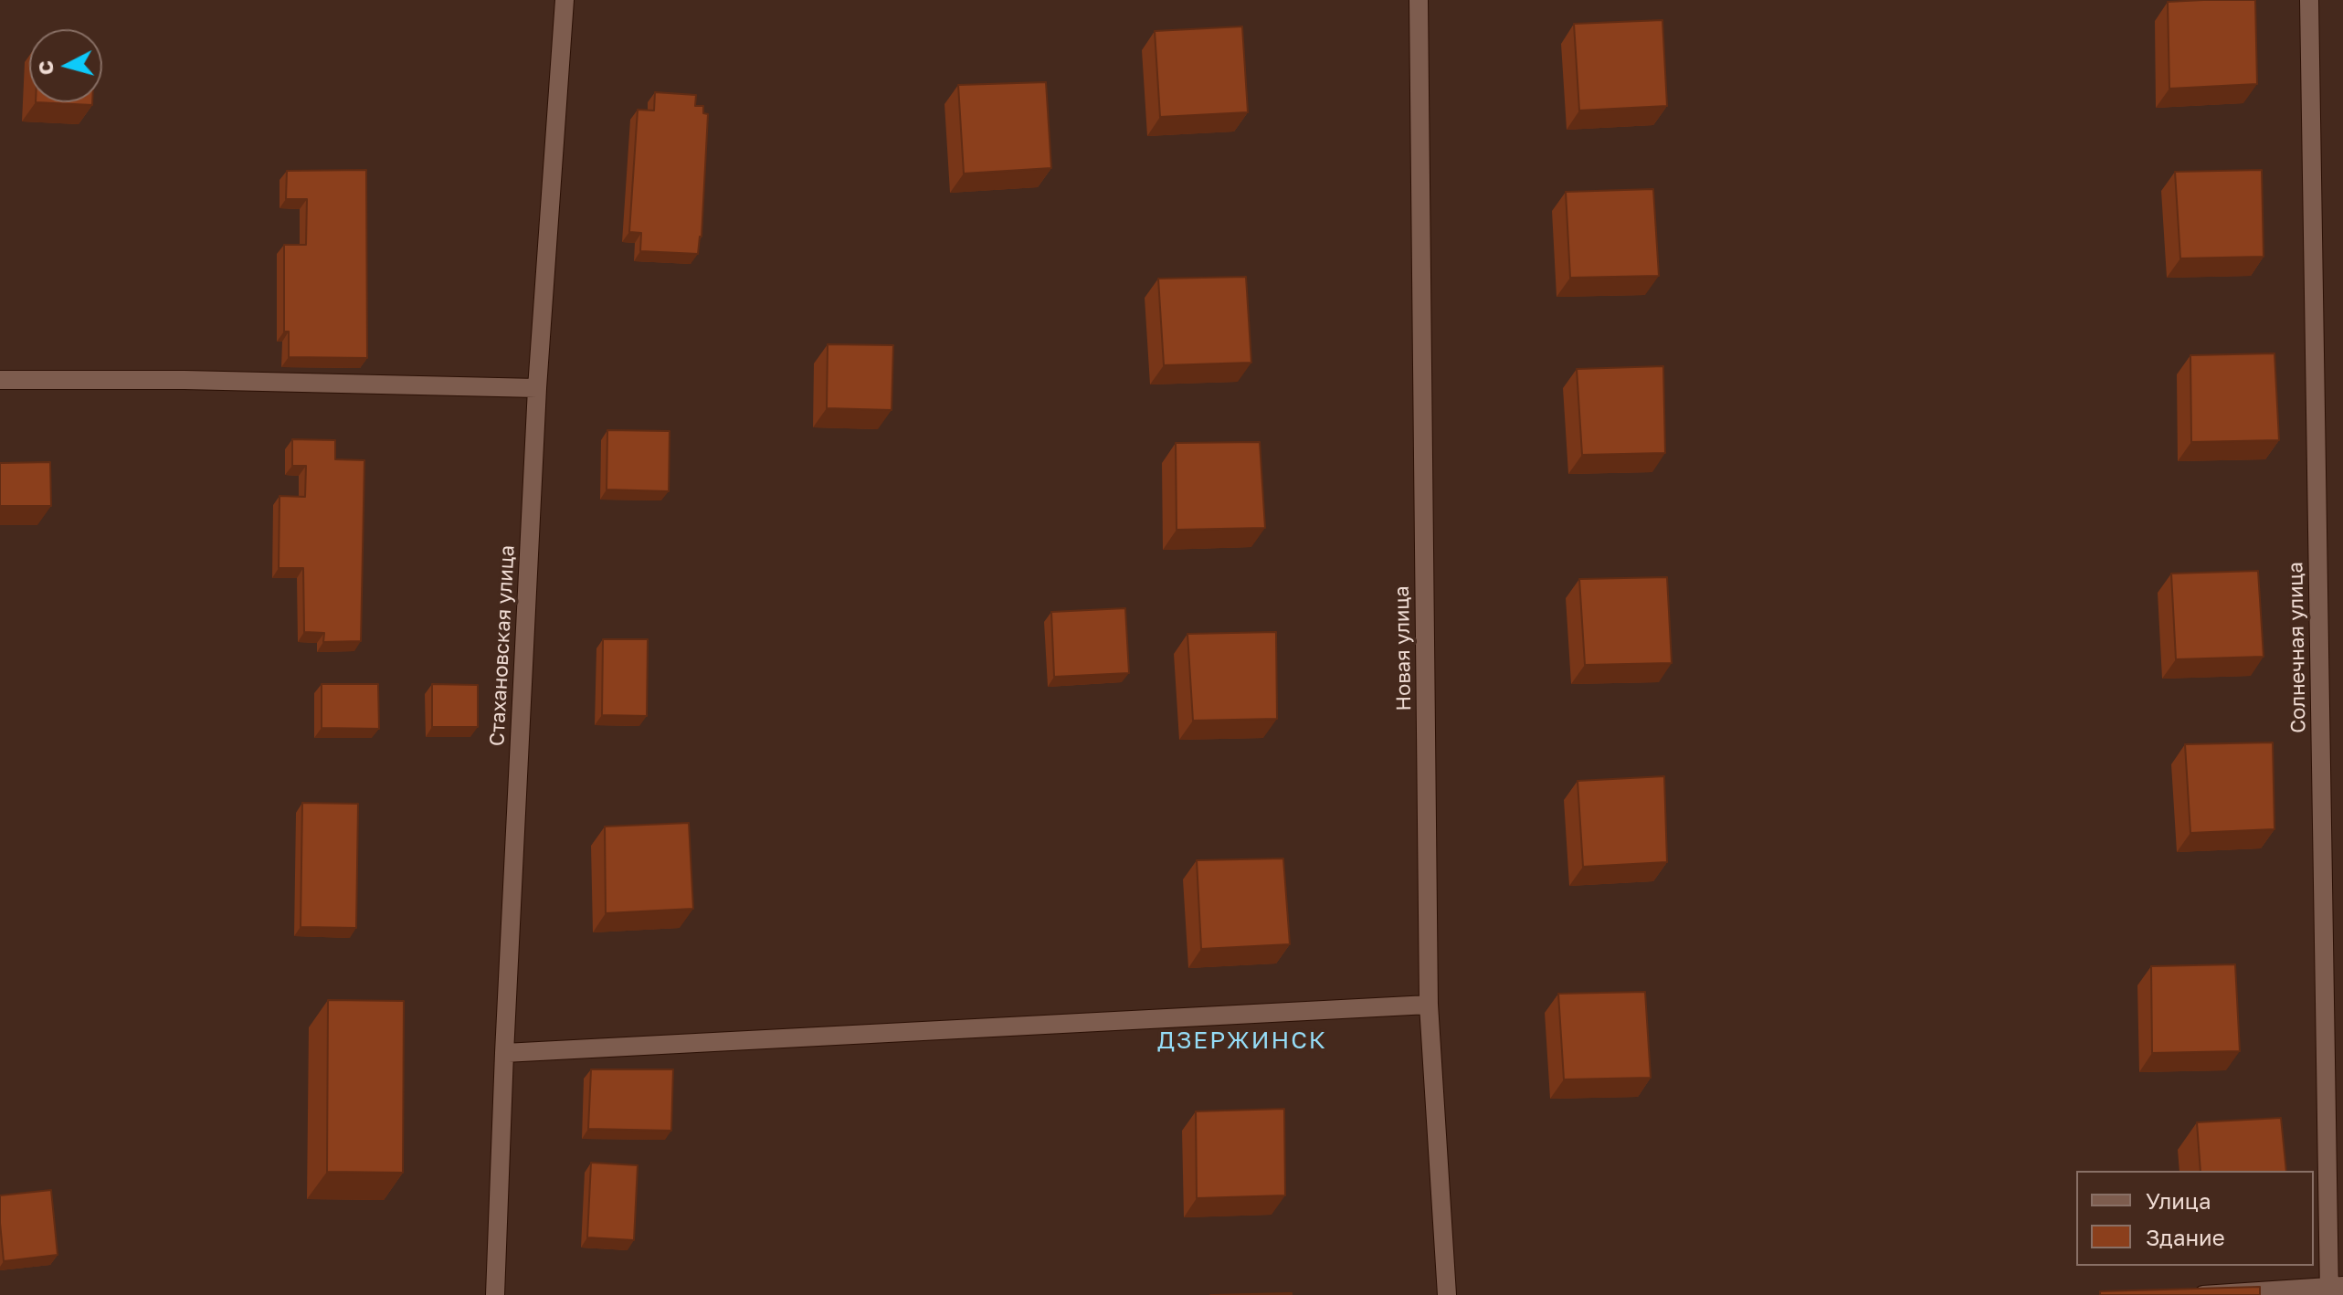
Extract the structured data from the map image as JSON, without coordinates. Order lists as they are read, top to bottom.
{
  "streets": {
    "street": ["Стахановская улица", "Солнечная улица", "Новая улица"]
  },
  "districts": ["ДЗЕРЖИНСК"],
  "legend": ["Улица", "Здание"],
  "north": "left"
}
